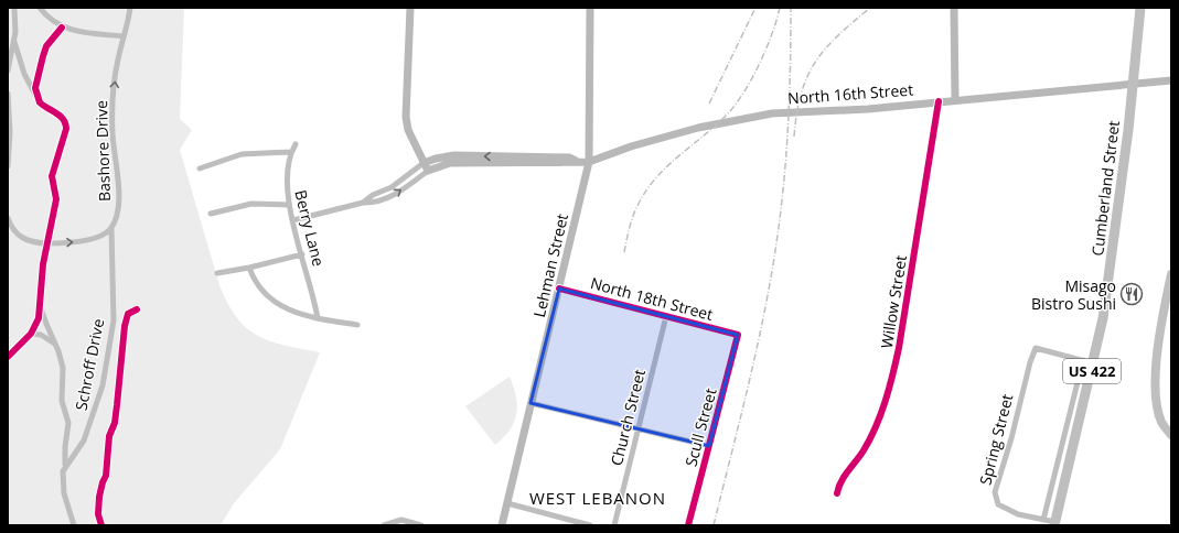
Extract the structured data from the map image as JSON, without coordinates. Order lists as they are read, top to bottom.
{
  "streets": {
    "highway": ["Cumberland Street", "US 422"],
    "main road": ["North 16th Street", "Lehman Street"],
    "street": [
      "Bashore Drive",
      "Berry Lane",
      "North 18th Street",
      "Willow Street",
      "Schroff Drive",
      "Church Street",
      "Scull Street",
      "Spring Street"
    ]
  },
  "crossings": [
    ["North 16th Street", "Cumberland Street"],
    ["North 16th Street", "Berry Lane"],
    ["North 16th Street", "Lehman Street"],
    ["North 16th Street", "Willow Street"],
    ["Bashore Drive", "Schroff Drive"],
    ["Cumberland Street", "Spring Street"],
    ["Lehman Street", "North 18th Street"],
    ["North 18th Street", "Church Street"],
    ["North 18th Street", "Scull Street"]
  ],
  "one_way": ["Bashore Drive"],
  "districts": ["WEST LEBANON"],
  "places": {
    "restaurant": ["Misago Bistro Sushi"]
  }
}
